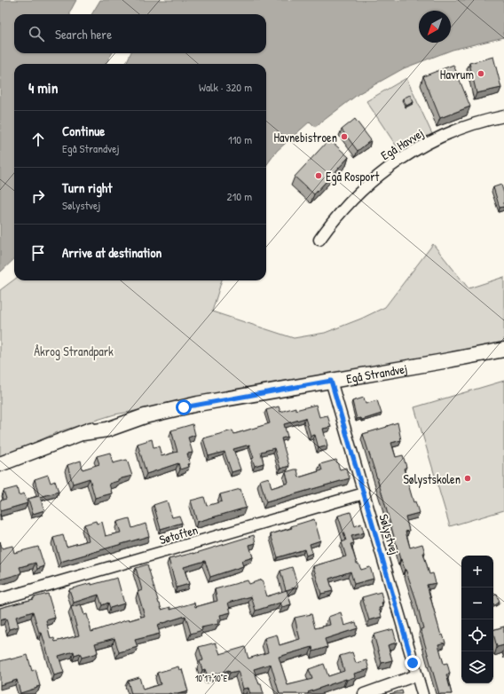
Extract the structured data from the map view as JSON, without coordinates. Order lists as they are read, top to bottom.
{
  "streets": {
    "street": [
      "Egå Havvej",
      "Egå Strandvej",
      "Søtoften",
      "Sølystvej"
    ]
  },
  "crossings": [
    ["Egå Strandvej", "Sølystvej"],
    ["Søtoften", "Sølystvej"]
  ],
  "parks": ["Åkrog Strandpark"],
  "places": [
    "Havrum",
    "Havnebistroen",
    "Egå Rosport",
    "Sølystskolen"
  ],
  "north": "bottom left",
  "page": {
    "search": "Search here",
    "heading": ["4 min", "Walk · 320 m"],
    "list": [
      ["Continue", "Egå Strandvej", "110 m"],
      ["Turn right", "Sølystvej", "210 m"],
      "Arrive at destination"
    ],
    "map_buttons": ["+", "−"]
  },
  "coordinates": ["10°17'10\"E"]
}
